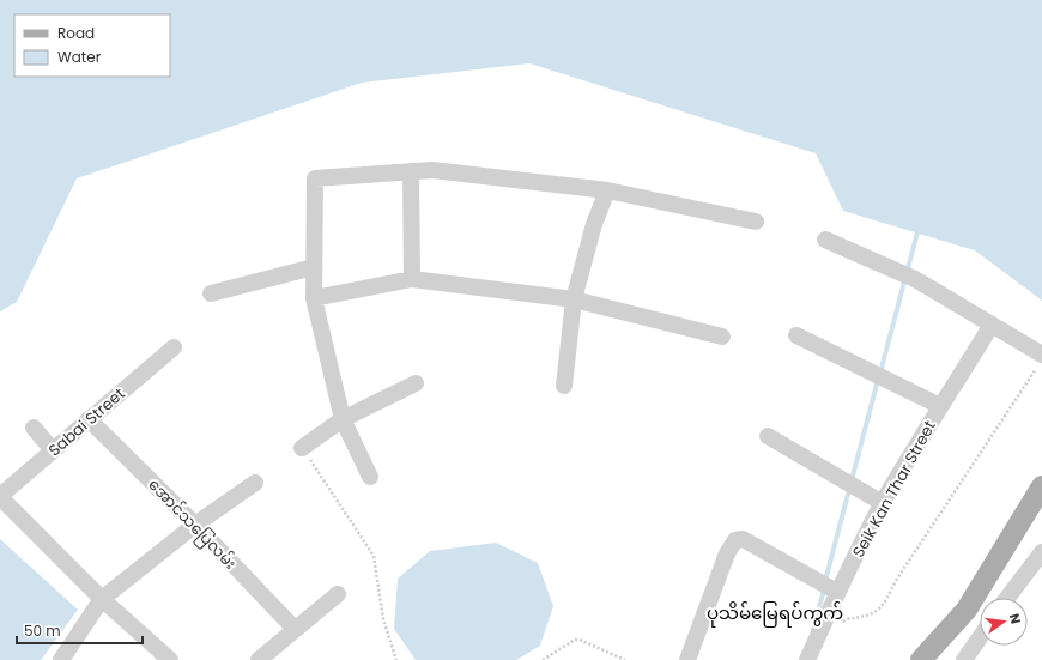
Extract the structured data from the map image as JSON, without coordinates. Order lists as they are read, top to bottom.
{
  "streets": {
    "street": ["Sabai Street", "Seik Kan Thar Street", "အောင်သပြေလမ်း"]
  },
  "crossings": [
    ["Sabai Street", "အောင်သပြေလမ်း"]
  ],
  "districts": ["ပုသိမ်မြေရပ်ကွက်"],
  "legend": ["Road", "Water"],
  "scale_bar": "50 m",
  "north": "right"
}
